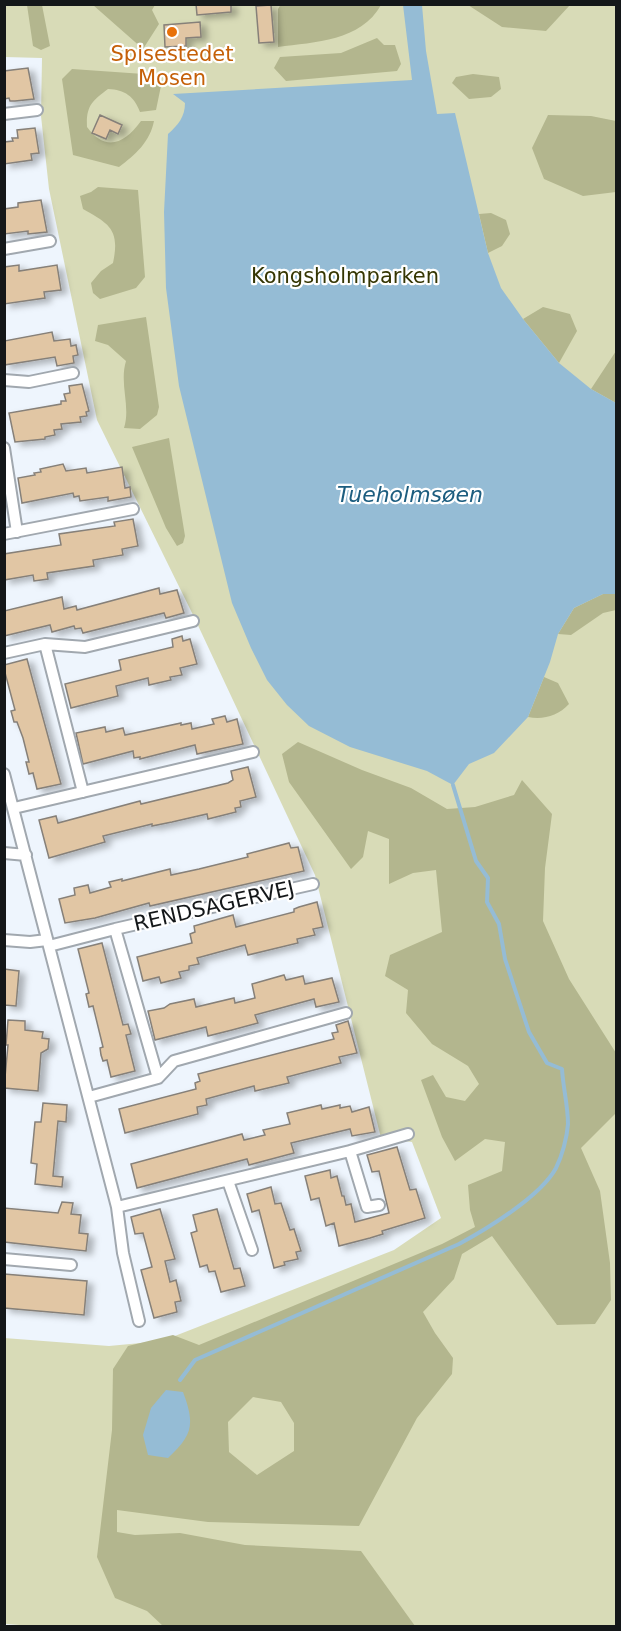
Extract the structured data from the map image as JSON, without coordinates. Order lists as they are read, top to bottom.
{
  "streets": {
    "street": ["RENDSAGERVEJ"]
  },
  "water": ["Tueholmsøen"],
  "parks": ["Kongsholmparken"],
  "places": ["Spisestedet Mosen"]
}
